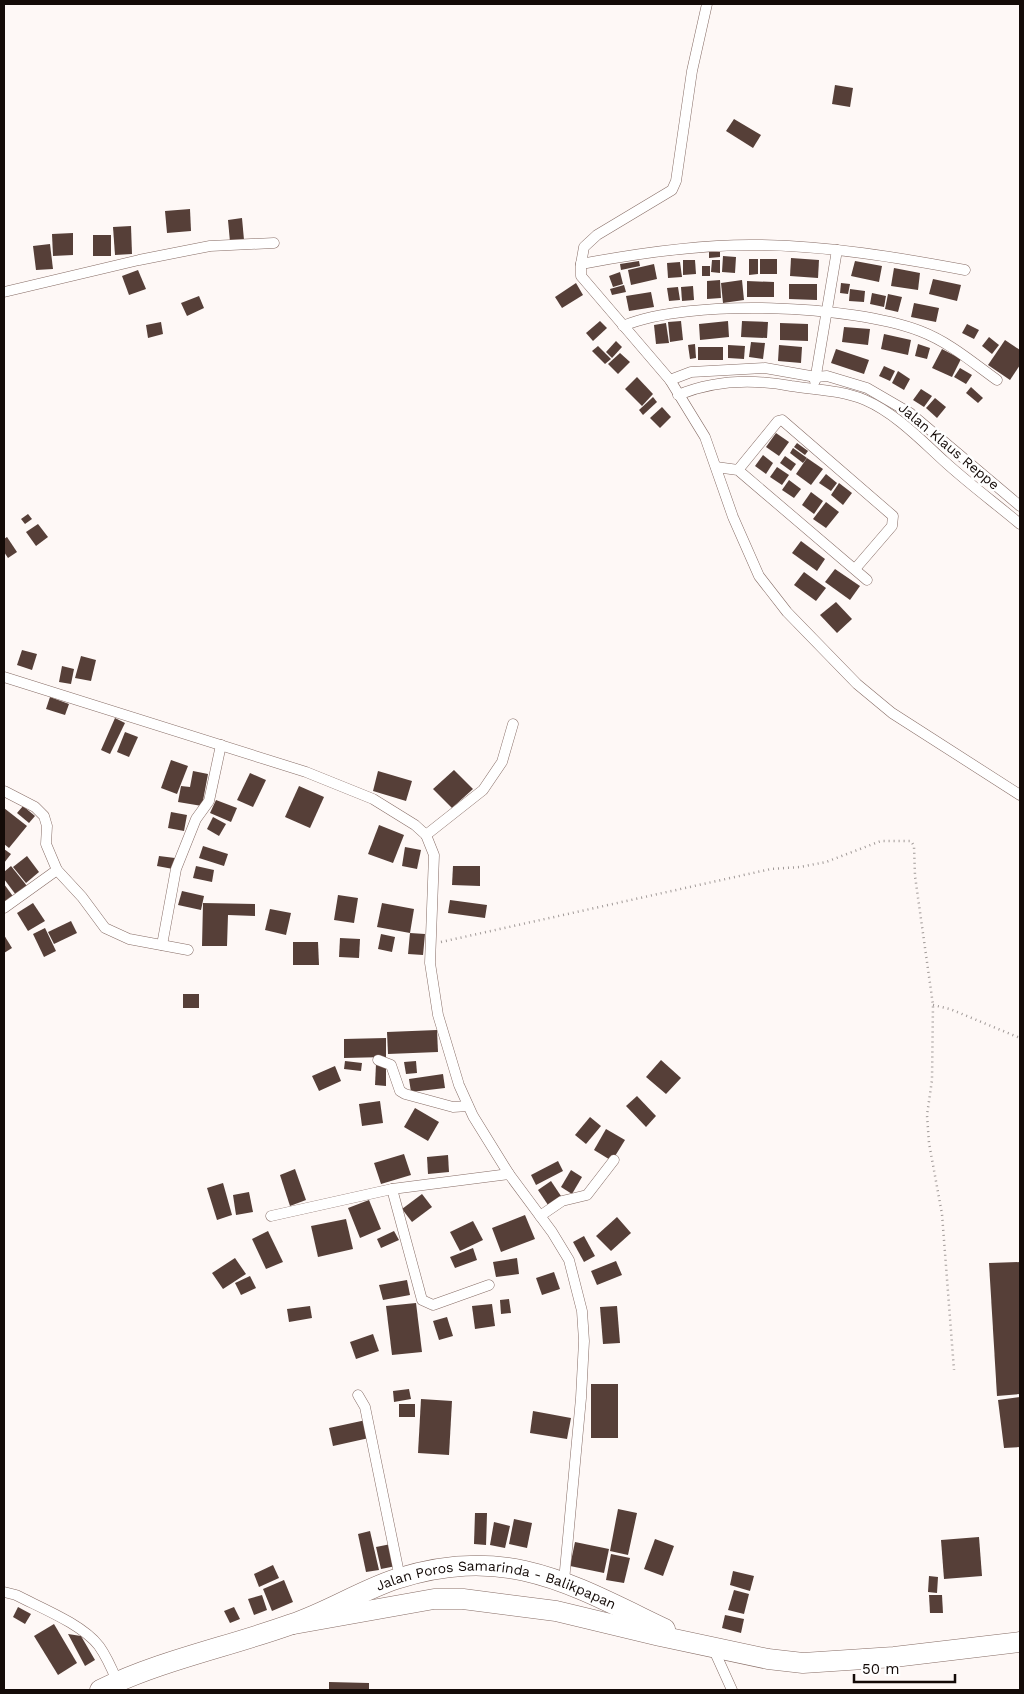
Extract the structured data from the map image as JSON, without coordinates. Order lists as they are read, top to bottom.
{
  "streets": {
    "highway": ["Jalan Poros Samarinda - Balikpapan"],
    "street": ["Jalan Klaus Reppe"]
  },
  "scale_bar": "50 m"
}
